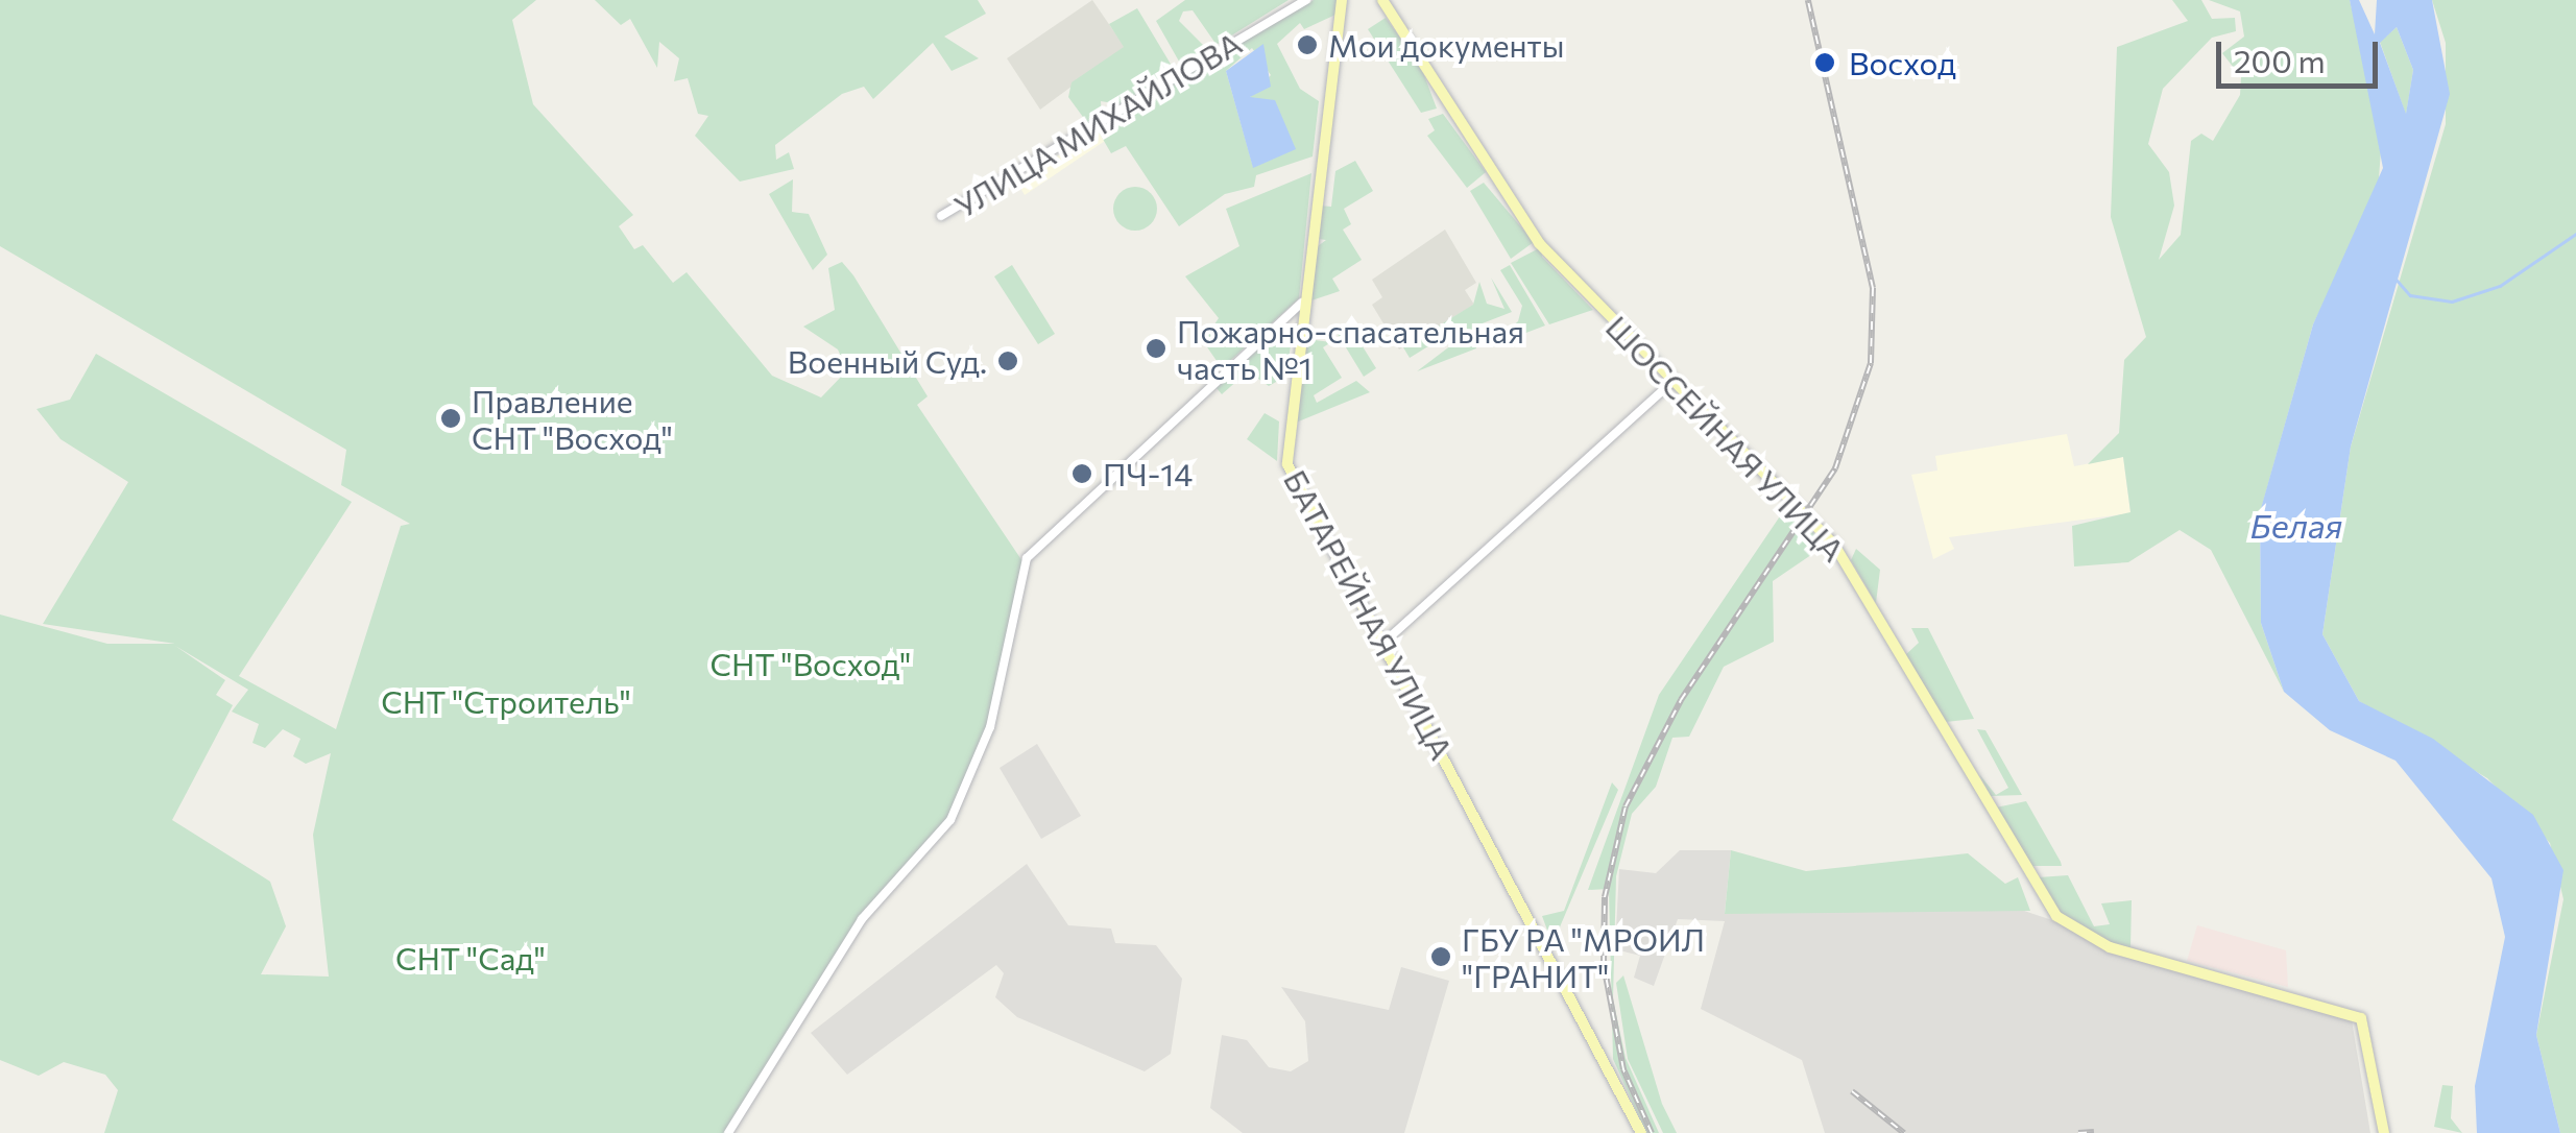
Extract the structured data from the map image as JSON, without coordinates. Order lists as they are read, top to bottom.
{
  "streets": {
    "main road": ["ШОССЕЙНАЯ УЛИЦА", "БАТАРЕЙНАЯ УЛИЦА"],
    "street": ["УЛИЦА МИХАЙЛОВА"]
  },
  "water": ["Белая"],
  "parks": ["СНТ \"Восход\"", "СНТ \"Строитель\"", "СНТ \"Сад\""],
  "places": [
    "Мои документы",
    "Восход",
    "Пожарно-спасательная часть №1",
    "Военный Суд.",
    "Правление СНТ \"Восход\"",
    "ПЧ-14",
    "ГБУ РА \"МРОИЛ \"ГРАНИТ\""
  ],
  "scale_bar": "200 m"
}
